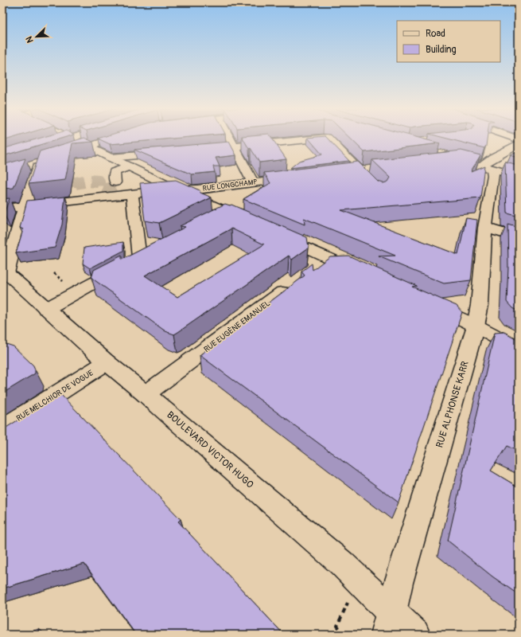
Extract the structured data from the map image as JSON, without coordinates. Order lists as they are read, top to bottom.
{
  "streets": {
    "street": [
      "RUE LONGCHAMP",
      "RUE EUGÈNE EMANUEL",
      "RUE MELCHIOR DE VOGUE",
      "RUE ALPHONSE KARR",
      "BOULEVARD VICTOR HUGO"
    ]
  },
  "crossings": [
    ["RUE EUGÈNE EMANUEL", "BOULEVARD VICTOR HUGO"],
    ["RUE MELCHIOR DE VOGUE", "BOULEVARD VICTOR HUGO"],
    ["RUE ALPHONSE KARR", "BOULEVARD VICTOR HUGO"]
  ],
  "legend": ["Road", "Building"],
  "north": "bottom left"
}
